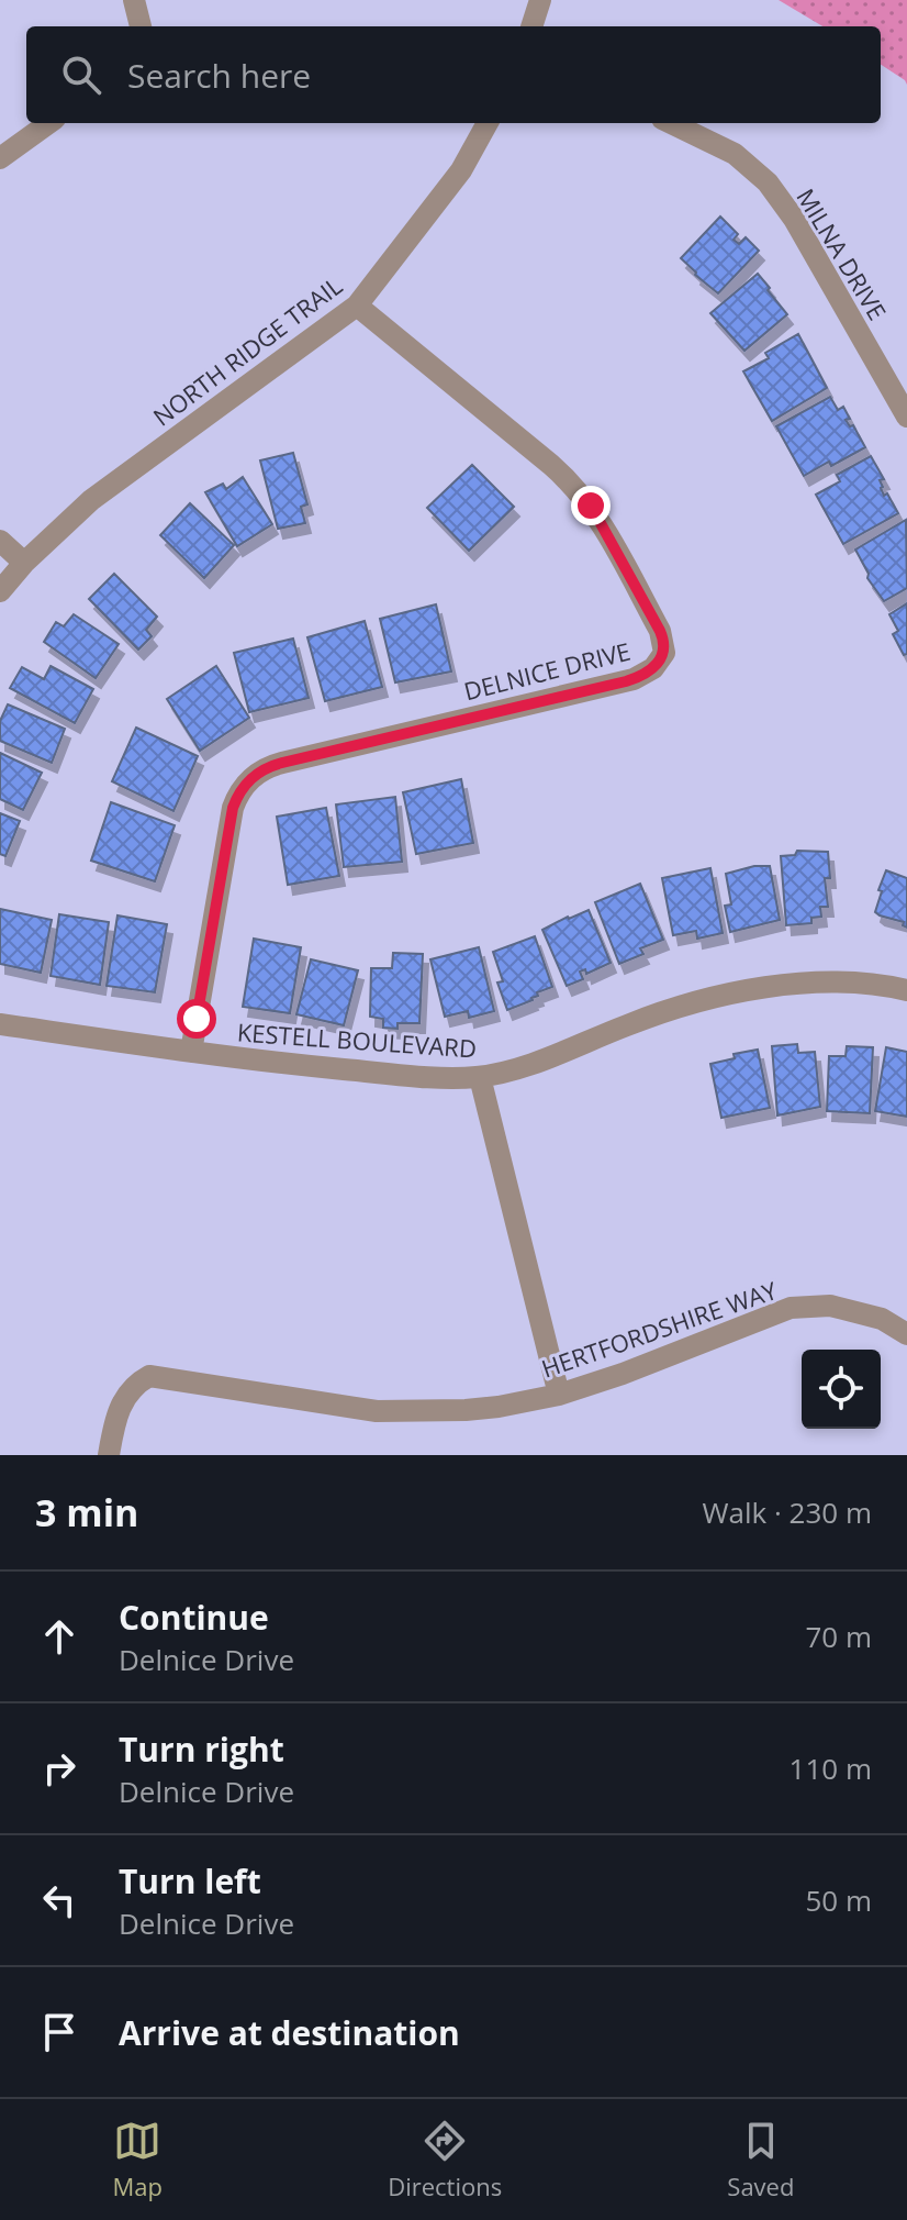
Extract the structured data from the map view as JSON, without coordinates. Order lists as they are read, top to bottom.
{
  "streets": {
    "street": [
      "MILNA DRIVE",
      "NORTH RIDGE TRAIL",
      "DELNICE DRIVE",
      "KESTELL BOULEVARD",
      "HERTFORDSHIRE WAY"
    ]
  },
  "crossings": [
    ["NORTH RIDGE TRAIL", "DELNICE DRIVE"],
    ["DELNICE DRIVE", "KESTELL BOULEVARD"]
  ],
  "page": {
    "search": "Search here",
    "heading": ["3 min", "Walk · 230 m"],
    "list": [
      ["Continue", "Delnice Drive", "70 m"],
      ["Turn right", "Delnice Drive", "110 m"],
      ["Turn left", "Delnice Drive", "50 m"],
      "Arrive at destination"
    ],
    "nav": ["Map", "Directions", "Saved"]
  }
}
